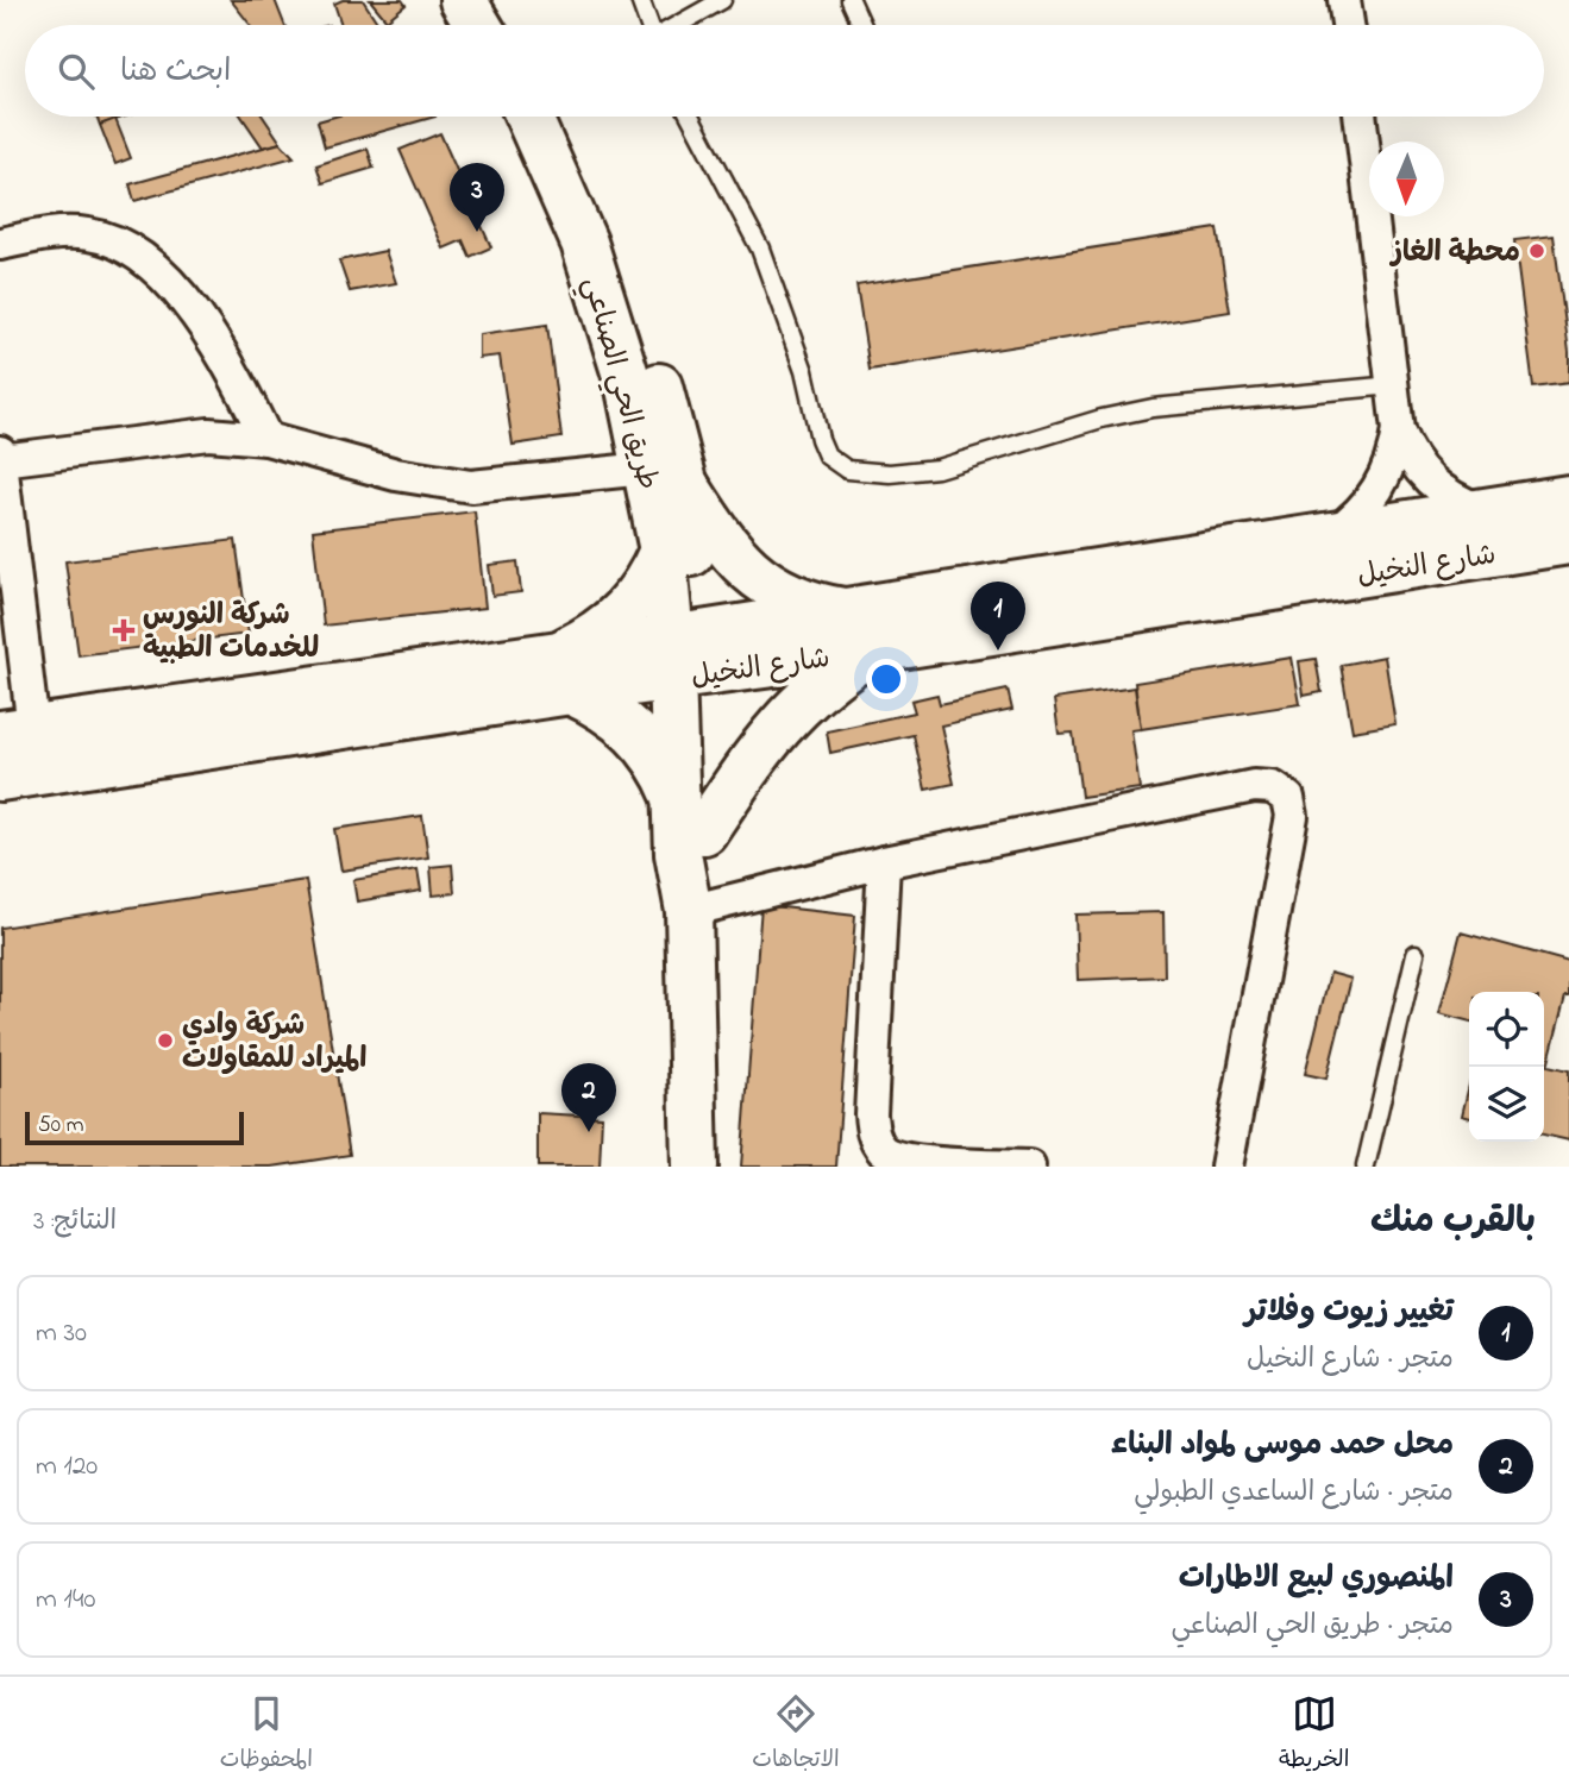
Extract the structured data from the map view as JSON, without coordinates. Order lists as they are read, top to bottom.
{
  "streets": {
    "main road": ["طريق الحي الصناعي", "شارع النخيل"]
  },
  "crossings": [
    ["طريق الحي الصناعي", "شارع النخيل"]
  ],
  "places": {
    "other": ["محطة الغاز", "شركة وادي الميراد للمقاولات"],
    "health": ["شركة النورس للخدمات الطبية"]
  },
  "scale_bar": "50 m",
  "north": "bottom",
  "page": {
    "search": "ابحث هنا",
    "pins": ["3", "1", "2"],
    "scale": "50 m",
    "heading": ["بالقرب منك", "النتائج: 3"],
    "list": [
      {
        "mark": "1",
        "name": "تغيير زيوت وفلاتر",
        "note": "متجر · شارع النخيل",
        "value": "30 m"
      },
      {
        "mark": "2",
        "name": "محل حمد موسى لمواد البناء",
        "note": "متجر · شارع الساعدي الطبولي",
        "value": "120 m"
      },
      {
        "mark": "3",
        "name": "المنصوري لبيع الاطارات",
        "note": "متجر · طريق الحي الصناعي",
        "value": "140 m"
      }
    ],
    "nav": ["الخريطة", "الاتجاهات", "المحفوظات"]
  }
}
